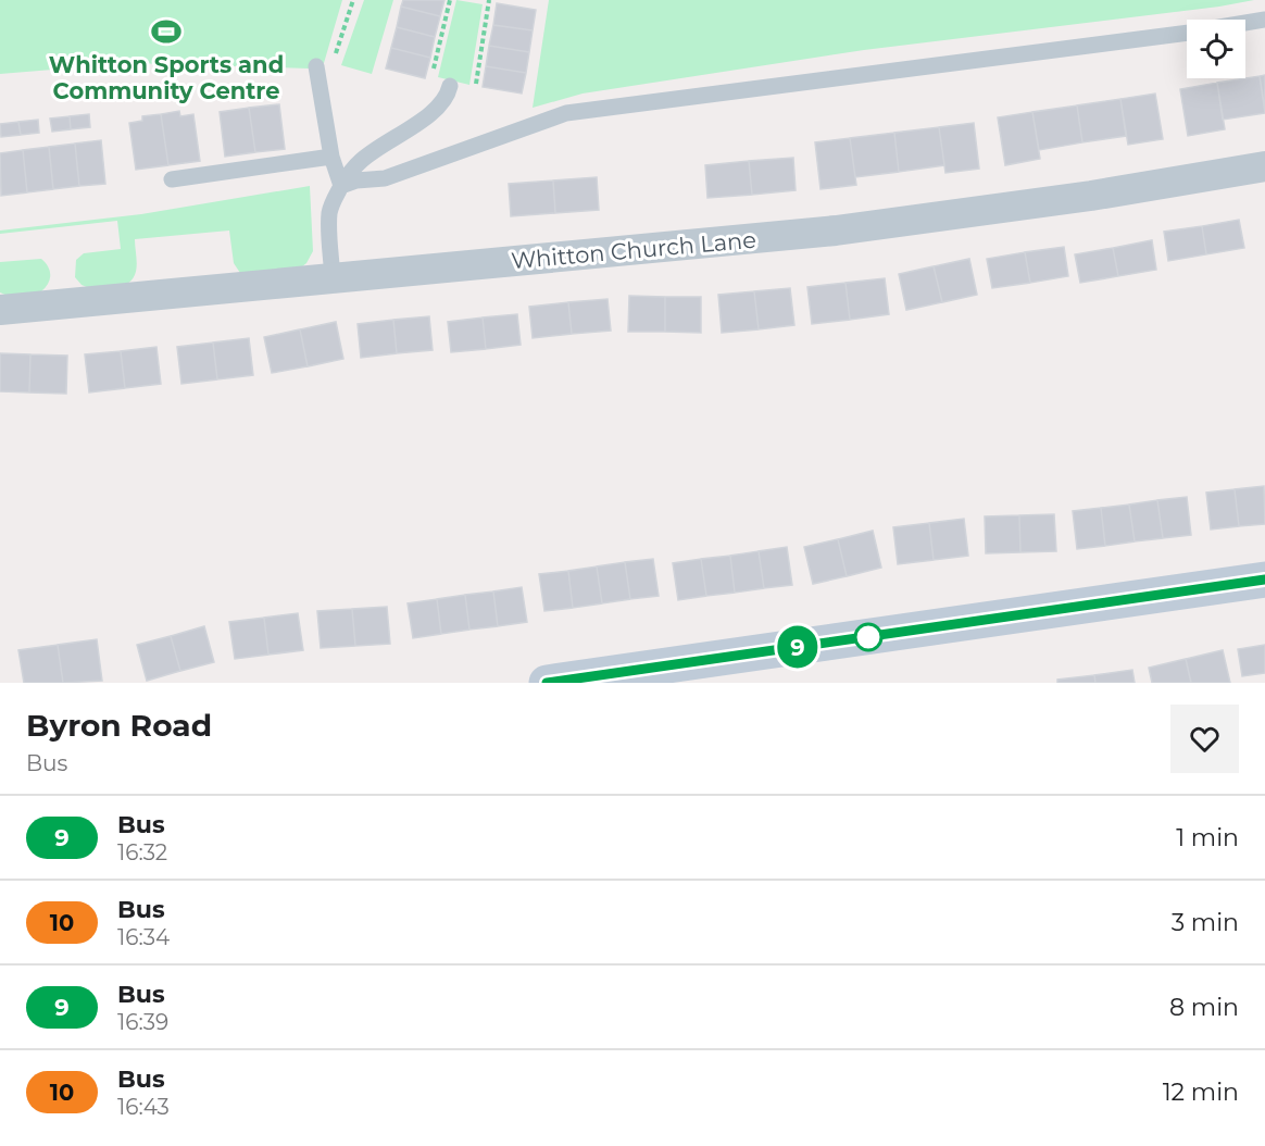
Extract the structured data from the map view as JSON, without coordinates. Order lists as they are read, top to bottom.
{
  "streets": {
    "street": ["Whitton Church Lane"]
  },
  "places": {
    "sports": ["Whitton Sports and Community Centre"]
  },
  "lines": ["bus line 9"],
  "page": {
    "on_map": "9",
    "heading": ["Byron Road", "Bus"],
    "list": [
      {
        "mark": "9",
        "name": "Bus",
        "note": "16:32",
        "value": "1 min"
      },
      {
        "mark": "10",
        "name": "Bus",
        "note": "16:34",
        "value": "3 min"
      },
      {
        "mark": "9",
        "name": "Bus",
        "note": "16:39",
        "value": "8 min"
      },
      {
        "mark": "10",
        "name": "Bus",
        "note": "16:43",
        "value": "12 min"
      }
    ]
  }
}
